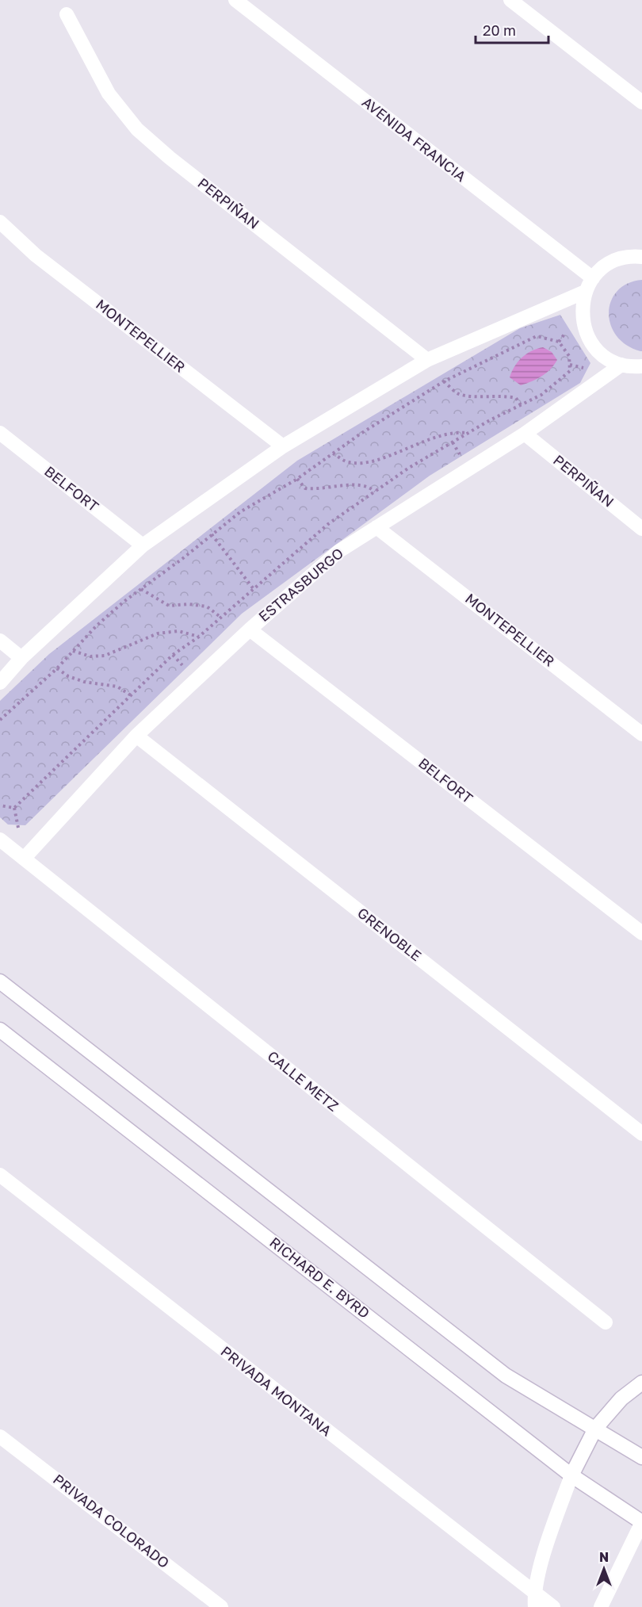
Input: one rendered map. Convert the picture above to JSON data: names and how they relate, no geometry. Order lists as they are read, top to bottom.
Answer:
{
  "streets": {
    "street": [
      "AVENIDA FRANCIA",
      "PERPIÑAN",
      "MONTEPELLIER",
      "BELFORT",
      "ESTRASBURGO",
      "GRENOBLE",
      "CALLE METZ",
      "RICHARD E. BYRD",
      "PRIVADA MONTANA",
      "PRIVADA COLORADO"
    ]
  },
  "crossings": [
    ["PERPIÑAN", "ESTRASBURGO"],
    ["MONTEPELLIER", "ESTRASBURGO"],
    ["BELFORT", "ESTRASBURGO"],
    ["ESTRASBURGO", "GRENOBLE"],
    ["ESTRASBURGO", "CALLE METZ"]
  ],
  "scale_bar": "20 m",
  "north": "top"
}
